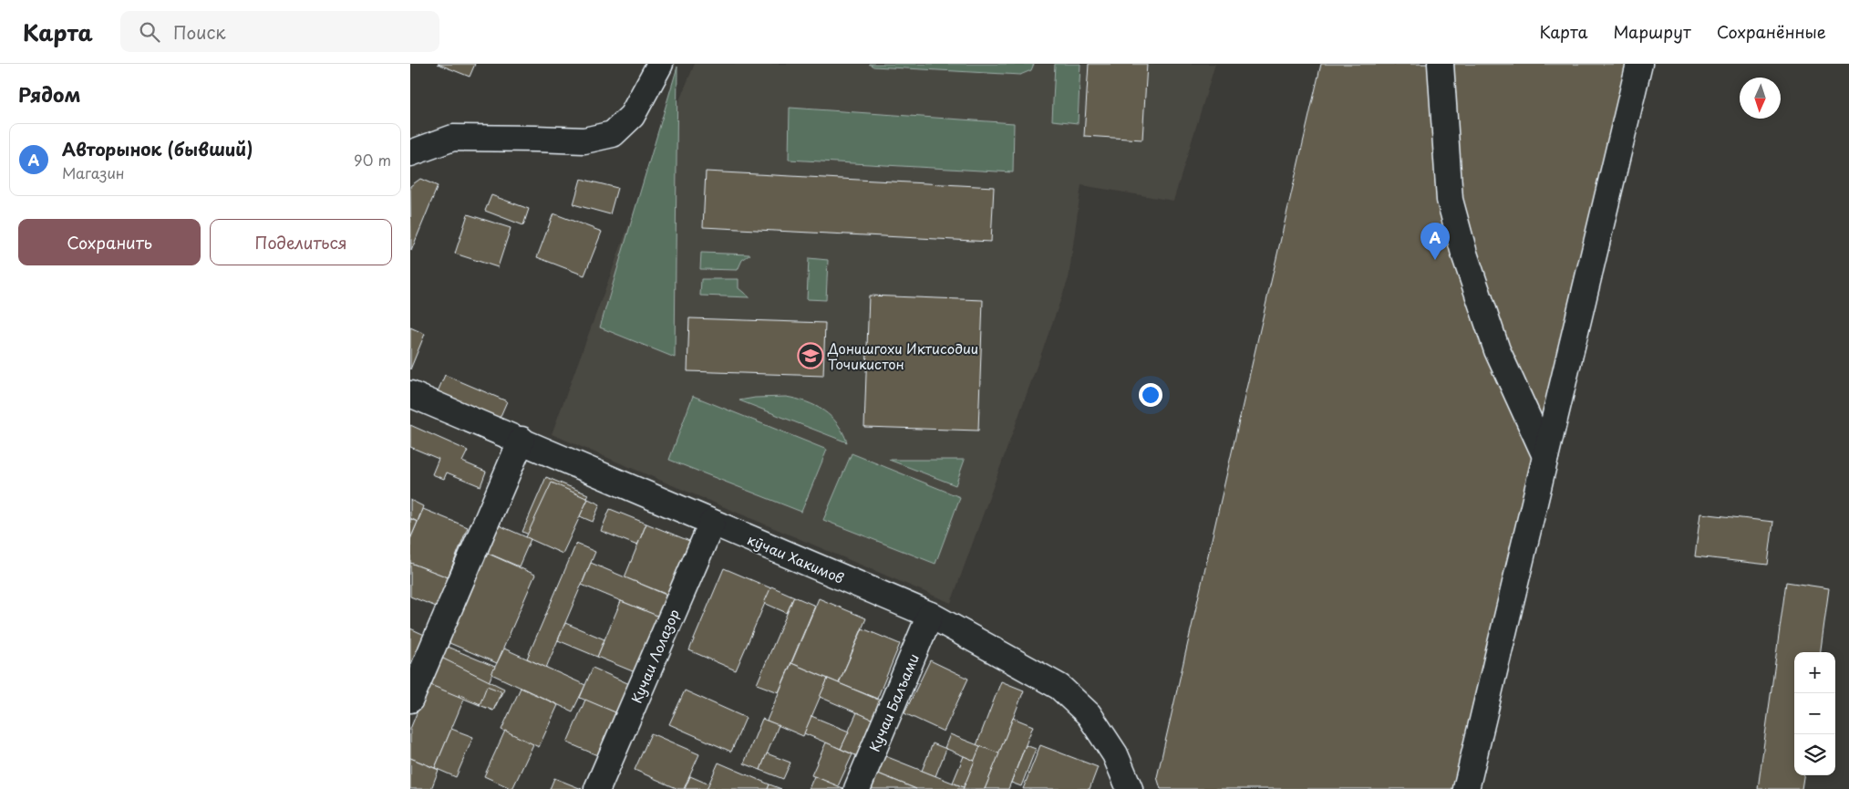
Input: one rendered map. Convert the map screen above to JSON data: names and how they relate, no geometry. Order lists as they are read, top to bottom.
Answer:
{
  "streets": {
    "street": ["кӯчаи Хакимов", "Кучаи Лолазор", "Кучаи Балъами"]
  },
  "crossings": [
    ["кӯчаи Хакимов", "Кучаи Лолазор"],
    ["кӯчаи Хакимов", "Кучаи Балъами"]
  ],
  "places": {
    "school or university": ["Донишгохи Иктисодии Точикистон"]
  },
  "north": "bottom",
  "page": {
    "header": "Карта",
    "search": "Поиск",
    "nav": ["Карта", "Маршрут", "Сохранённые"],
    "heading": "Рядом",
    "list": [
      {
        "mark": "A",
        "name": "Авторынок (бывший)",
        "note": "Магазин",
        "value": "90 m"
      }
    ],
    "buttons": ["Сохранить", "Поделиться"],
    "pins": "A",
    "map_buttons": ["+", "−"]
  }
}
